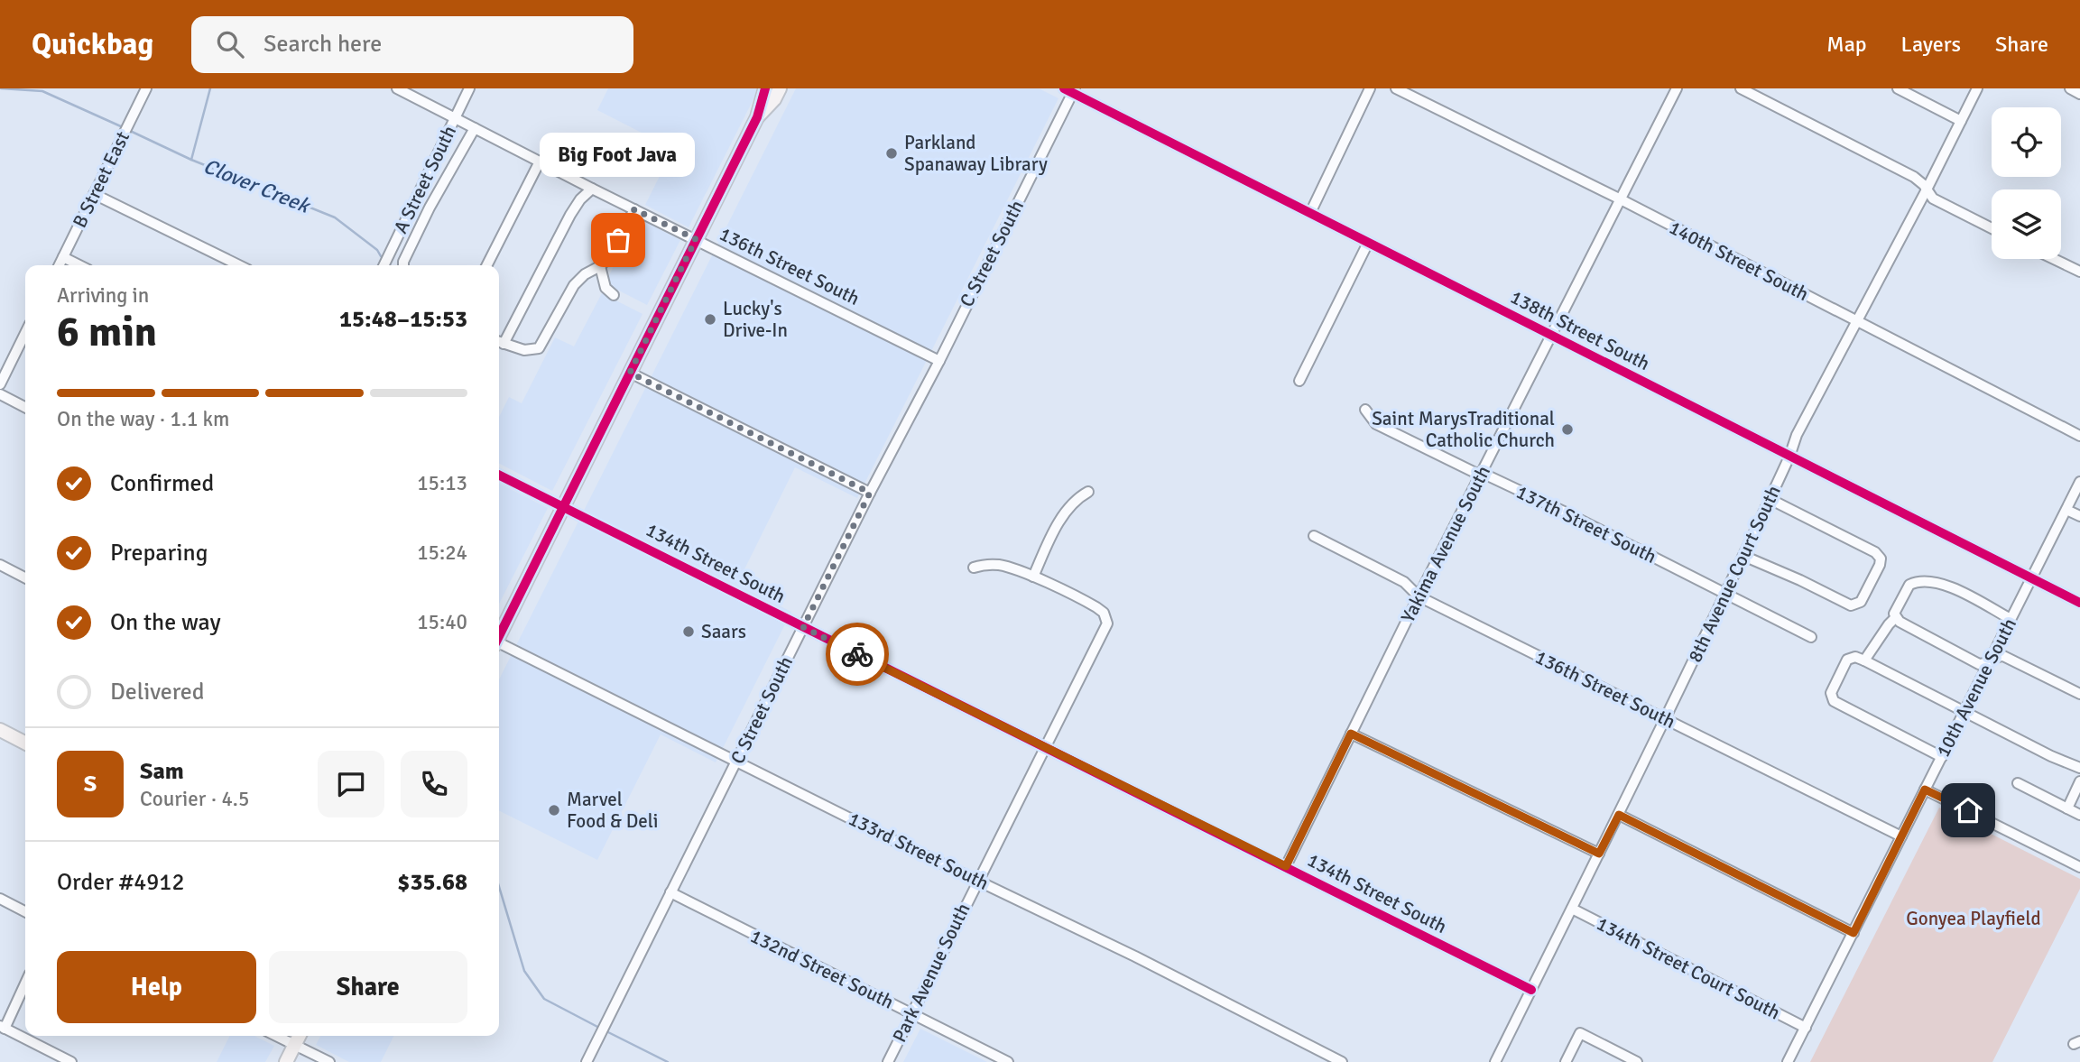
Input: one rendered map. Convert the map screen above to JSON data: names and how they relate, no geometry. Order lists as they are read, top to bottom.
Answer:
{
  "streets": {
    "street": [
      "B Street East",
      "A Street South",
      "C Street South",
      "140th Street South",
      "136th Street South",
      "138th Street South",
      "137th Street South",
      "Yakima Avenue South",
      "134th Street South",
      "8th Avenue Court South",
      "10th Avenue South",
      "133rd Street South",
      "134th Street Court South",
      "132nd Street South",
      "Park Avenue South"
    ]
  },
  "crossings": [
    ["A Street South", "136th Street South"],
    ["C Street South", "136th Street South"],
    ["C Street South", "138th Street South"],
    ["C Street South", "134th Street South"],
    ["C Street South", "133rd Street South"],
    ["C Street South", "132nd Street South"],
    ["140th Street South", "Yakima Avenue South"],
    ["140th Street South", "8th Avenue Court South"],
    ["136th Street South", "Yakima Avenue South"],
    ["136th Street South", "8th Avenue Court South"],
    ["136th Street South", "10th Avenue South"],
    ["138th Street South", "Yakima Avenue South"],
    ["138th Street South", "8th Avenue Court South"],
    ["138th Street South", "10th Avenue South"],
    ["137th Street South", "Yakima Avenue South"],
    ["137th Street South", "8th Avenue Court South"],
    ["Yakima Avenue South", "134th Street South"],
    ["134th Street South", "8th Avenue Court South"],
    ["134th Street South", "Park Avenue South"],
    ["8th Avenue Court South", "134th Street Court South"],
    ["10th Avenue South", "134th Street Court South"],
    ["133rd Street South", "Park Avenue South"],
    ["132nd Street South", "Park Avenue South"]
  ],
  "water": ["Clover Creek"],
  "parks": ["Gonyea Playfield"],
  "places": [
    "Parkland Spanaway Library",
    "Big Foot Java",
    "Lucky's Drive-In",
    "Saint MarysTraditional Catholic Church",
    "Saars",
    "Marvel Food & Deli"
  ],
  "page": {
    "header": "Quickbag",
    "search": "Search here",
    "nav": ["Map", "Layers", "Share"],
    "bubble": "Big Foot Java",
    "heading": ["6 min", "Arriving in", "15:48–15:53"],
    "panel": [
      "Sam",
      "Courier · 4.5",
      "Order #4912",
      "$35.68"
    ],
    "bar": "On the way · 1.1 km",
    "list": [
      ["Confirmed", "15:13"],
      ["Preparing", "15:24"],
      ["On the way", "15:40"],
      "Delivered"
    ],
    "round": "S",
    "buttons": ["Help", "Share"]
  }
}
